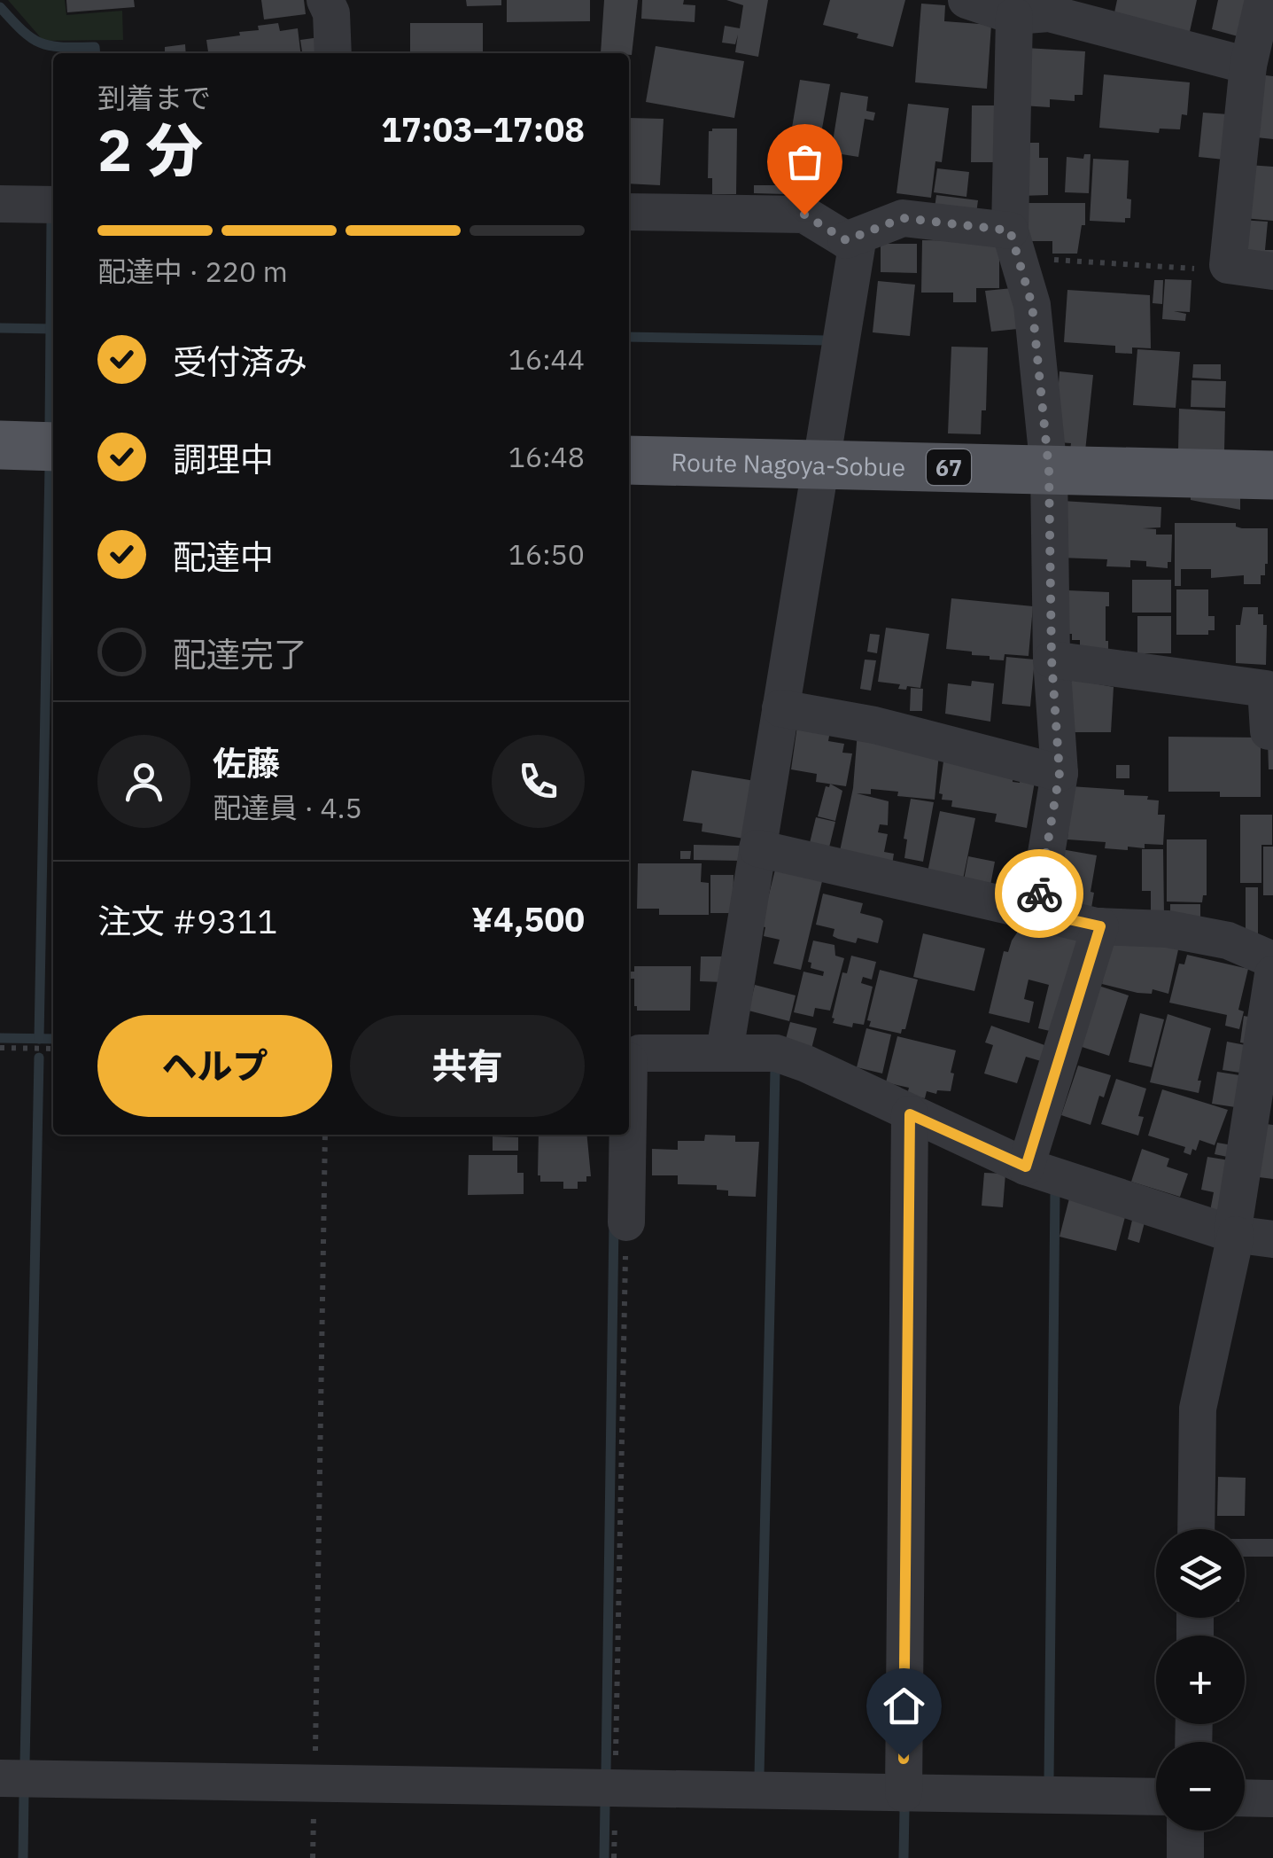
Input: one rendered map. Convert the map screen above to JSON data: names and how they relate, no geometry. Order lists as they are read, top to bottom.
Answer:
{
  "streets": {
    "main road": ["Route Nagoya-Sobue", "67"]
  },
  "page": {
    "heading": ["2 分", "到着まで", "17:03–17:08"],
    "panel": [
      "佐藤",
      "配達員 · 4.5",
      "注文 #9311",
      "¥4,500"
    ],
    "bar": "配達中 · 220 m",
    "list": [
      ["受付済み", "16:44"],
      ["調理中", "16:48"],
      ["配達中", "16:50"],
      "配達完了"
    ],
    "buttons": ["ヘルプ", "共有"],
    "map_buttons": ["+", "−"]
  }
}
